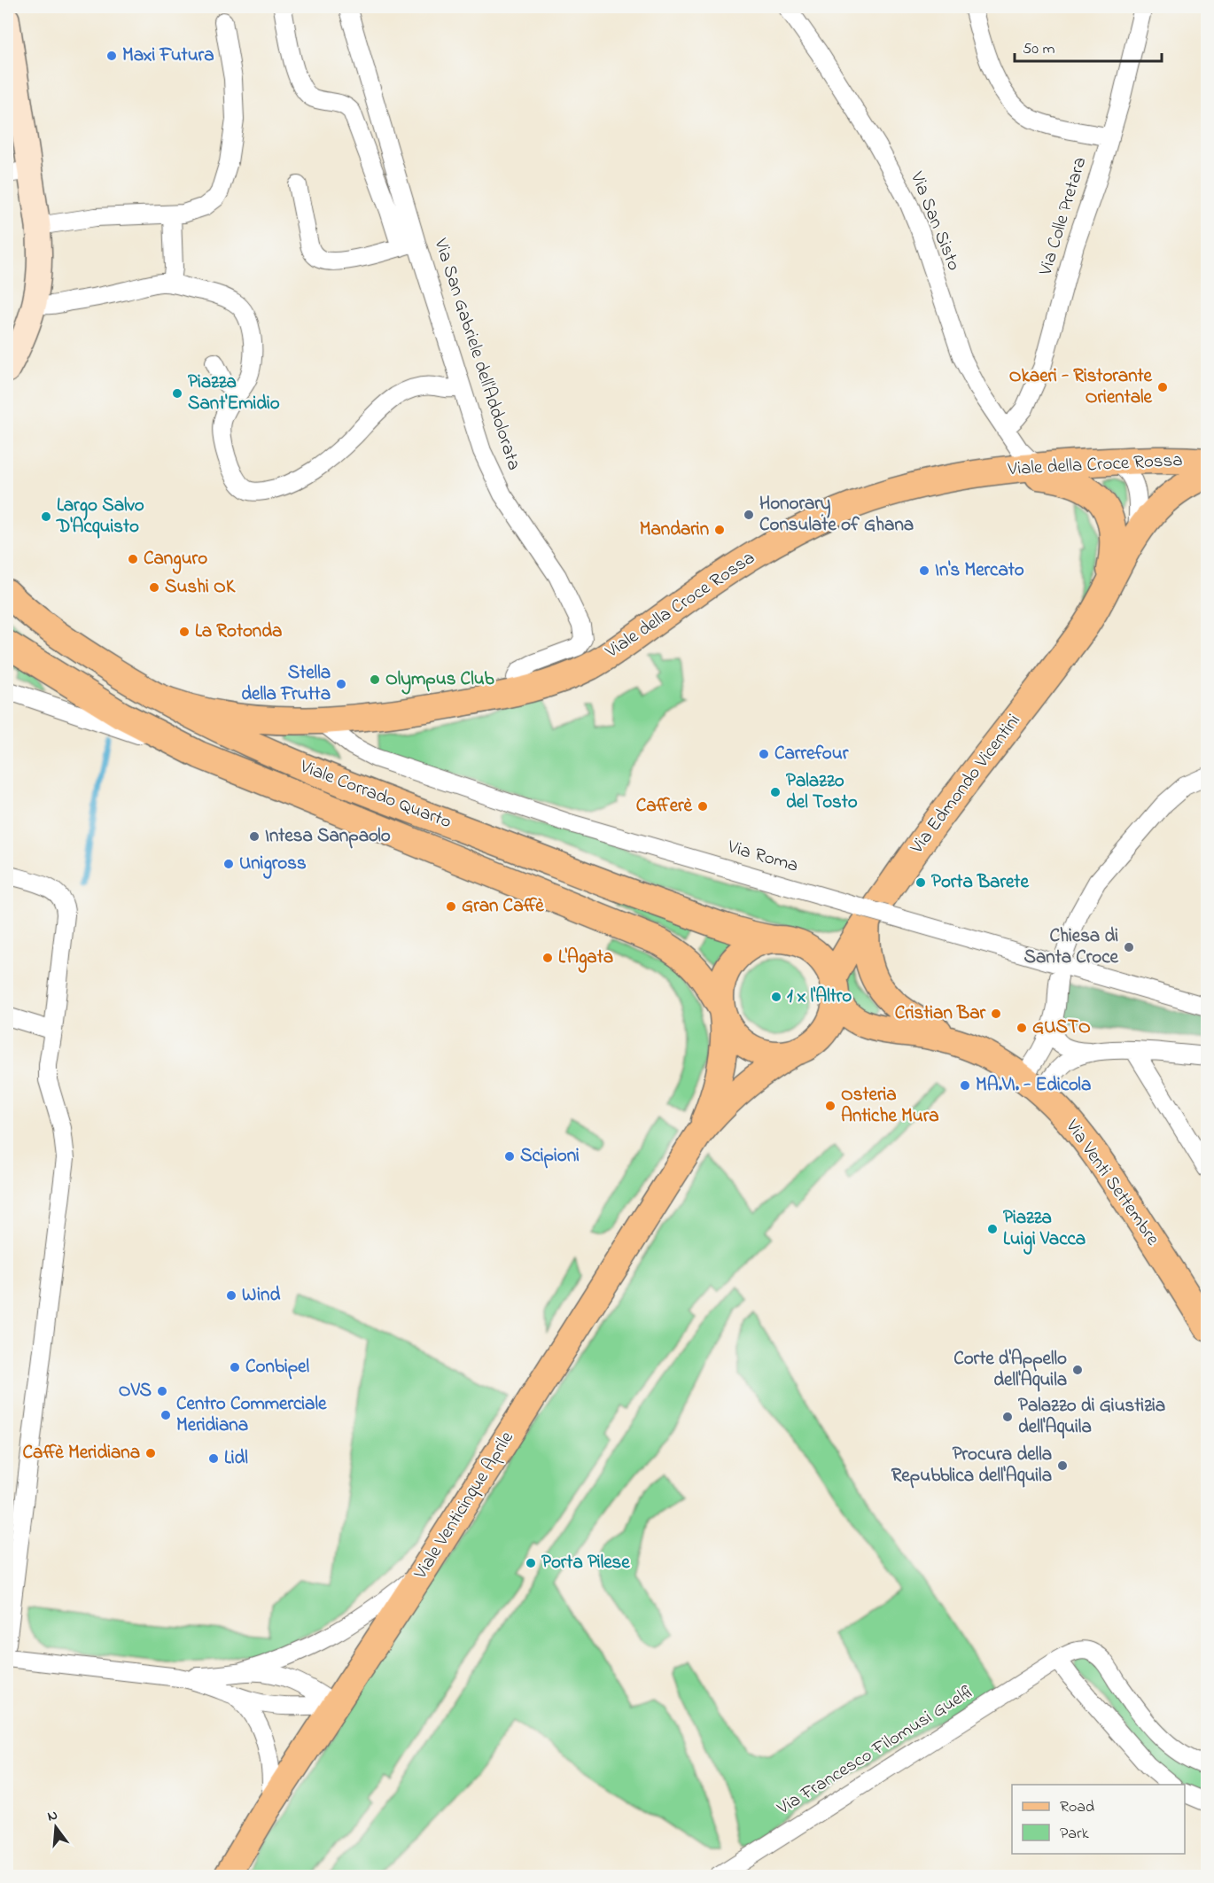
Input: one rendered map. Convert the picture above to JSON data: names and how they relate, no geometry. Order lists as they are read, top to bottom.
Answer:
{
  "streets": {
    "main road": [
      "Viale della Croce Rossa",
      "Via Edmondo Vicentini",
      "Viale Corrado Quarto",
      "Via Venti Settembre",
      "Viale Venticinque Aprile"
    ],
    "street": [
      "Via Colle Pretara",
      "Via San Sisto",
      "Via San Gabriele dell'Addolorata",
      "Via Roma",
      "Via Francesco Filomusi Guelfi"
    ]
  },
  "crossings": [
    ["Via Colle Pretara", "Via San Sisto"],
    ["Via San Sisto", "Viale della Croce Rossa"],
    ["Via San Sisto", "Via Edmondo Vicentini"],
    ["Via San Gabriele dell'Addolorata", "Viale della Croce Rossa"],
    ["Viale della Croce Rossa", "Via Edmondo Vicentini"],
    ["Viale della Croce Rossa", "Viale Corrado Quarto"],
    ["Viale della Croce Rossa", "Via Roma"],
    ["Via Edmondo Vicentini", "Viale Corrado Quarto"],
    ["Via Edmondo Vicentini", "Via Roma"],
    ["Via Edmondo Vicentini", "Via Venti Settembre"],
    ["Via Edmondo Vicentini", "Viale Venticinque Aprile"],
    ["Viale Corrado Quarto", "Via Venti Settembre"],
    ["Viale Corrado Quarto", "Viale Venticinque Aprile"],
    ["Via Venti Settembre", "Viale Venticinque Aprile"]
  ],
  "places": [
    "Maxi Futura",
    "Okaeri - Ristorante Orientale",
    "Piazza Sant'Emidio",
    "Honorary Consulate of Ghana",
    "Largo Salvo D'Acquisto",
    "Mandarin",
    "Canguro",
    "In's Mercato",
    "Sushi OK",
    "La Rotonda",
    "Olympus Club",
    "Stella della Frutta",
    "Carrefour",
    "Palazzo del Tosto",
    "Cafferè",
    "Intesa Sanpaolo",
    "Unigross",
    "Porta Barete",
    "Gran Caffè",
    "Chiesa di Santa Croce",
    "L'Agata",
    "1 x l'Altro",
    "Cristian Bar",
    "GUSTO",
    "MA.VI. - Edicola",
    "Osteria Antiche Mura",
    "Scipioni",
    "Piazza Luigi Vacca",
    "Wind",
    "Conbipel",
    "Corte d'Appello dell'Aquila",
    "OVS",
    "Centro Commerciale Meridiana",
    "Palazzo di Giustizia dell'Aquila",
    "Caffè Meridiana",
    "Lidl",
    "Procura della Repubblica dell'Aquila",
    "Porta Pilese"
  ],
  "legend": ["Road", "Park"],
  "scale_bar": "50 m",
  "north": "top"
}
